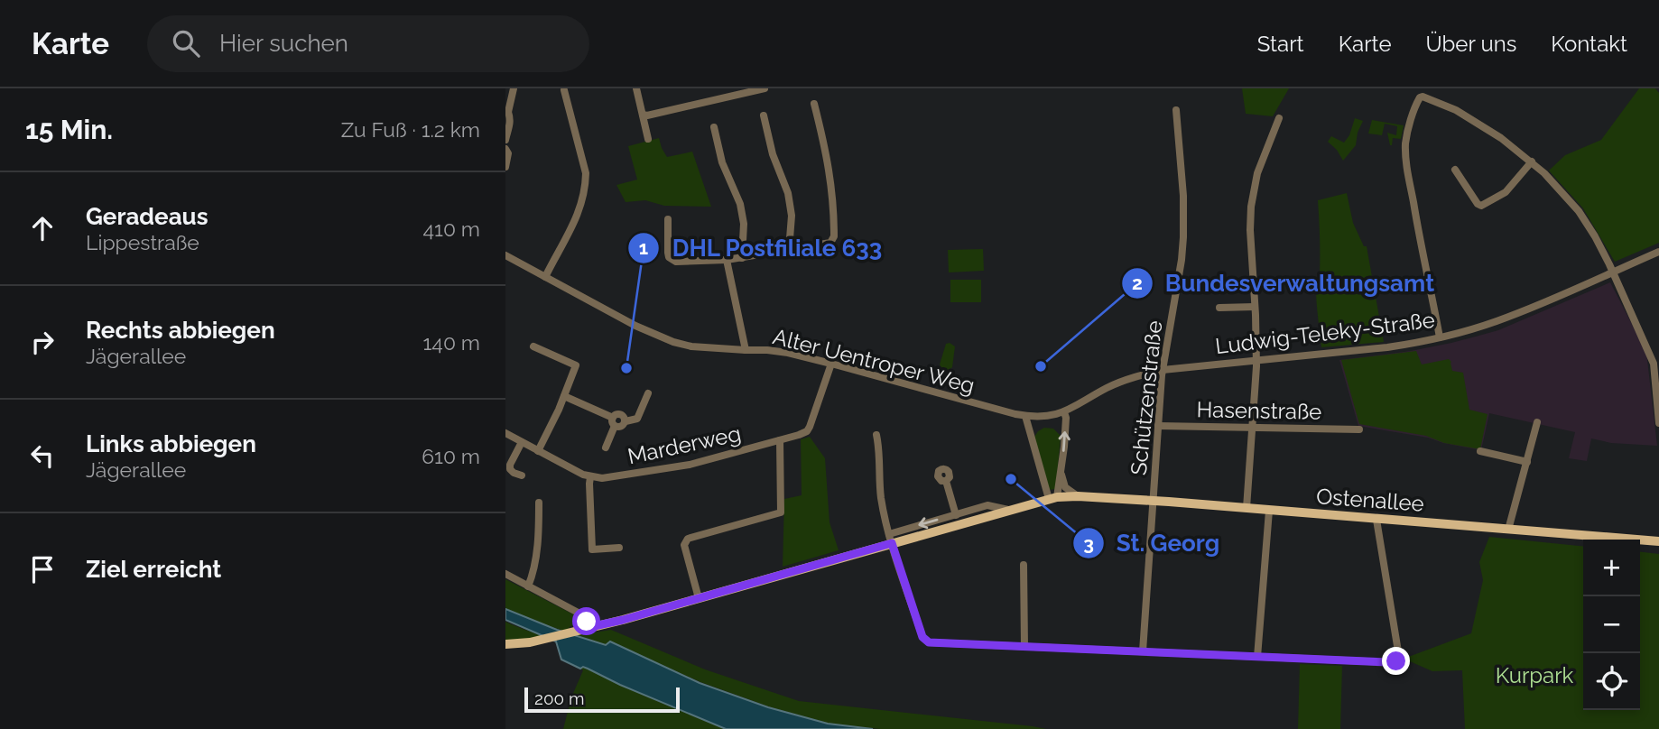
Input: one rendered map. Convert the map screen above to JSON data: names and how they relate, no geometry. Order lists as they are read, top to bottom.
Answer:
{
  "streets": {
    "main road": ["Ostenallee"],
    "street": [
      "Ludwig-Teleky-Straße",
      "Alter Uentroper Weg",
      "Schützenstraße",
      "Hasenstraße",
      "Marderweg"
    ]
  },
  "crossings": [
    ["Ludwig-Teleky-Straße", "Alter Uentroper Weg"],
    ["Ludwig-Teleky-Straße", "Schützenstraße"],
    ["Alter Uentroper Weg", "Marderweg"],
    ["Schützenstraße", "Hasenstraße"],
    ["Schützenstraße", "Ostenallee"]
  ],
  "parks": ["Kurpark"],
  "places": ["Bundesverwaltungsamt", "DHL Postfiliale 633", "St. Georg"],
  "scale_bar": "200 m",
  "page": {
    "header": "Karte",
    "search": "Hier suchen",
    "nav": [
      "Start",
      "Karte",
      "Über uns",
      "Kontakt"
    ],
    "heading": ["15 Min.", "Zu Fuß · 1.2 km"],
    "list": [
      ["Geradeaus", "Lippestraße", "410 m"],
      ["Rechts abbiegen", "Jägerallee", "140 m"],
      ["Links abbiegen", "Jägerallee", "610 m"],
      "Ziel erreicht"
    ],
    "map_buttons": ["+", "−"],
    "scale": "200 m"
  }
}
